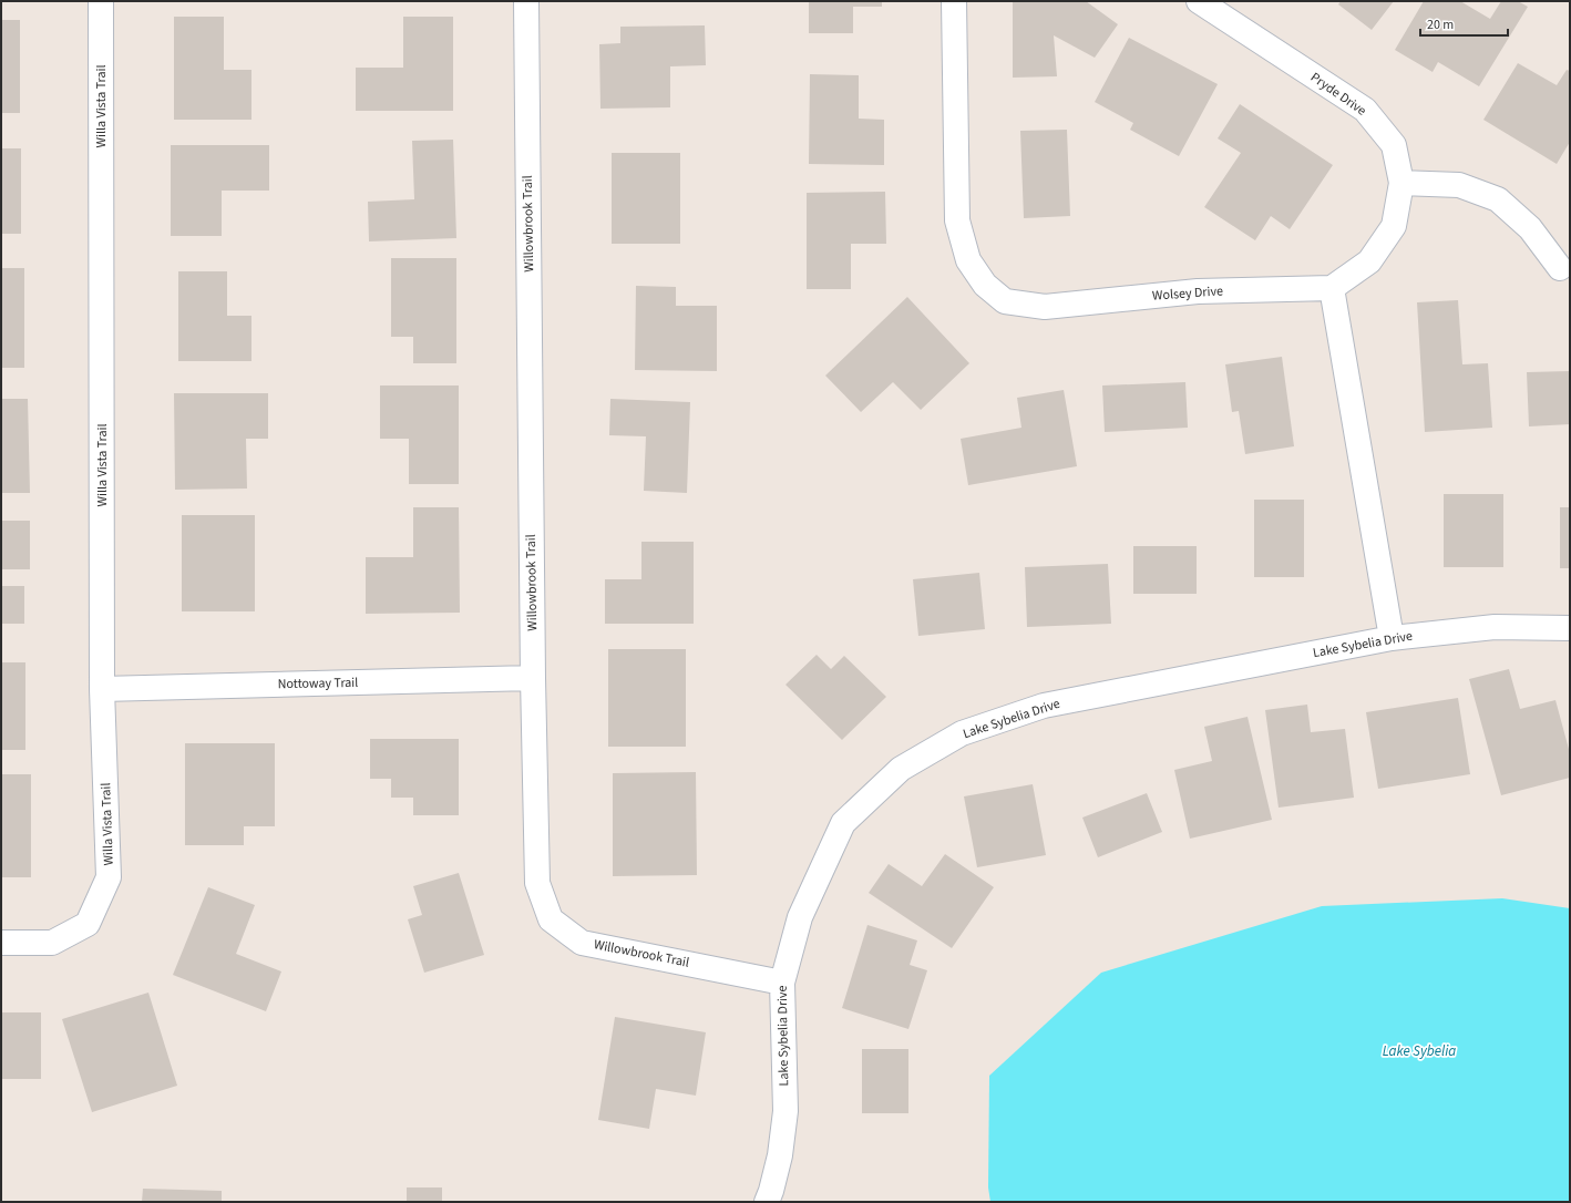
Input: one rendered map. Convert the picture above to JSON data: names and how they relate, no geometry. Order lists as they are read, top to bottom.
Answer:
{
  "streets": {
    "street": [
      "Pryde Drive",
      "Willa Vista Trail",
      "Willowbrook Trail",
      "Wolsey Drive",
      "Lake Sybelia Drive",
      "Nottoway Trail"
    ]
  },
  "crossings": [
    ["Pryde Drive", "Wolsey Drive"],
    ["Willa Vista Trail", "Nottoway Trail"],
    ["Willowbrook Trail", "Lake Sybelia Drive"],
    ["Willowbrook Trail", "Nottoway Trail"]
  ],
  "water": ["Lake Sybelia"],
  "scale_bar": "20 m"
}
